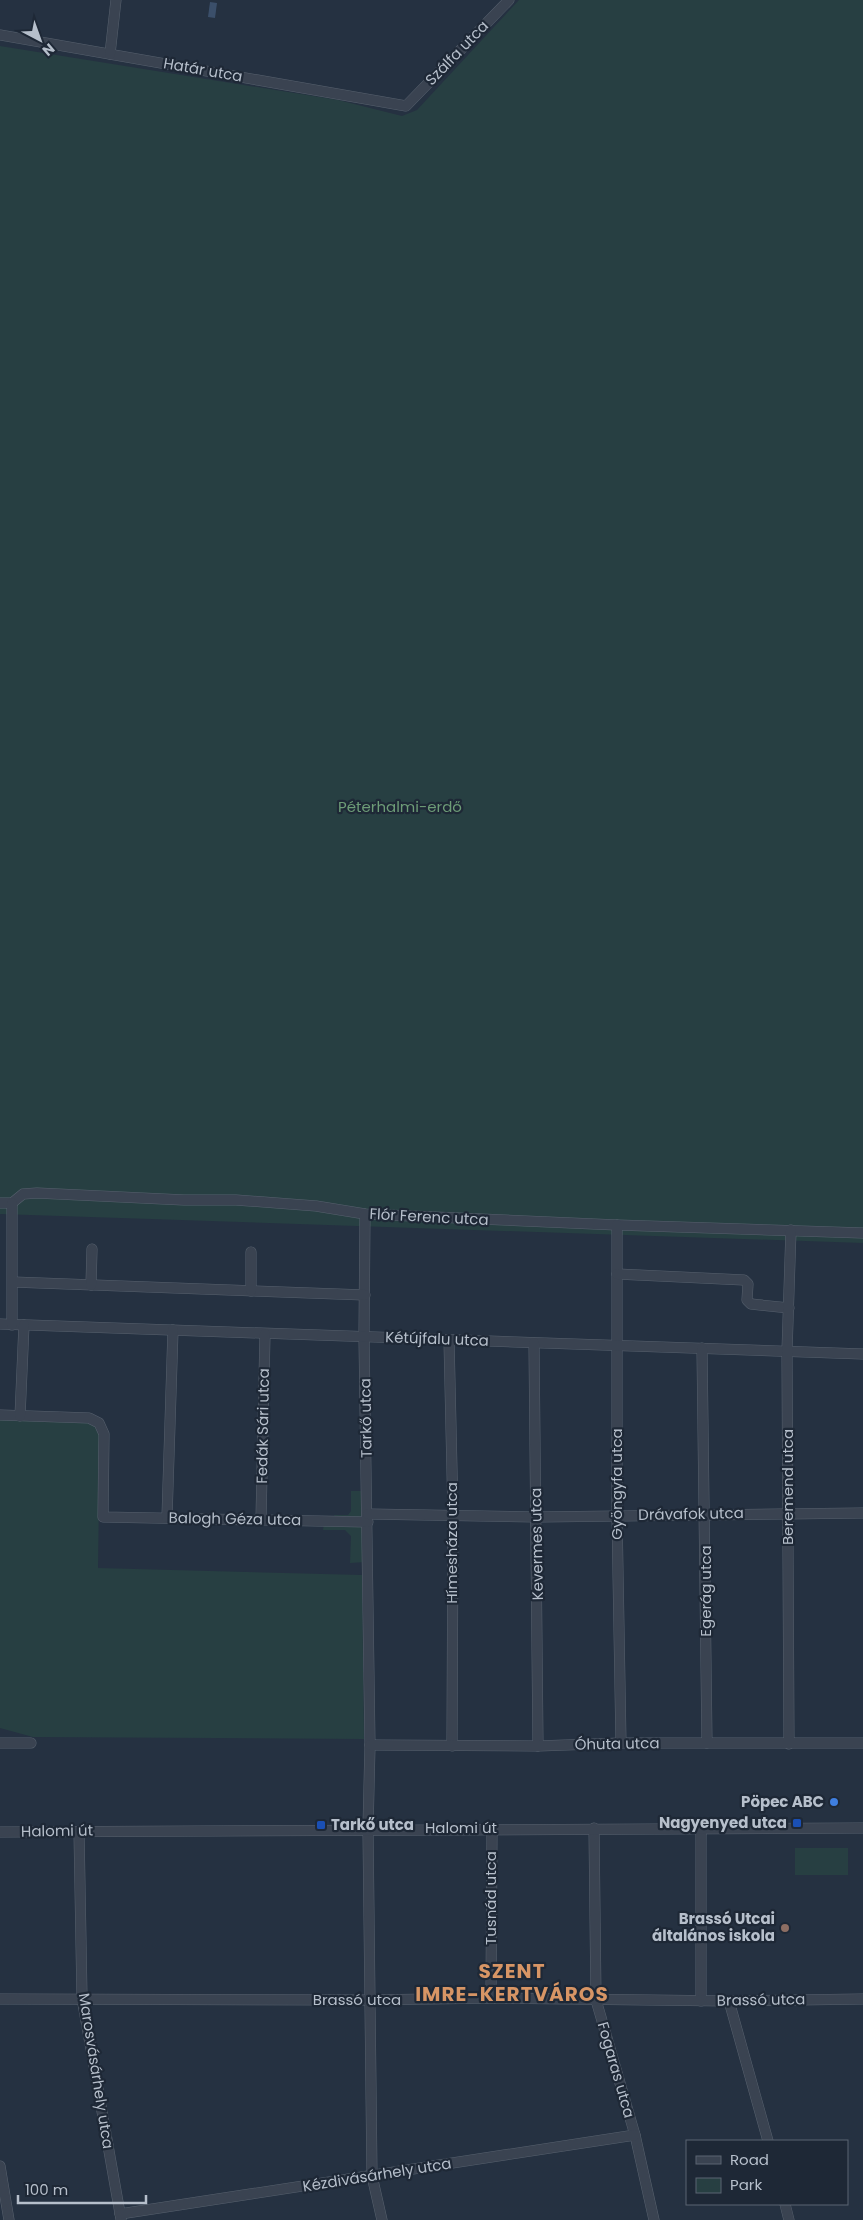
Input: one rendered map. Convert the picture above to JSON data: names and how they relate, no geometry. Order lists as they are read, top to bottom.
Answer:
{
  "streets": {
    "street": [
      "Szálfa utca",
      "Határ utca",
      "Flór Ferenc utca",
      "Kétújfalu utca",
      "Tarkő utca",
      "Fedák Sári utca",
      "Gyöngyfa utca",
      "Beremend utca",
      "Drávafok utca",
      "Balogh Géza utca",
      "Hímesháza utca",
      "Kevermes utca",
      "Egerág utca",
      "Óhuta utca",
      "Halomi út",
      "Tusnád utca",
      "Brassó utca",
      "Fogaras utca",
      "Marosvásárhely utca",
      "Kézdivásárhely utca"
    ]
  },
  "crossings": [
    ["Szálfa utca", "Határ utca"],
    ["Flór Ferenc utca", "Tarkő utca"],
    ["Flór Ferenc utca", "Gyöngyfa utca"],
    ["Flór Ferenc utca", "Beremend utca"],
    ["Kétújfalu utca", "Tarkő utca"],
    ["Kétújfalu utca", "Fedák Sári utca"],
    ["Kétújfalu utca", "Gyöngyfa utca"],
    ["Kétújfalu utca", "Beremend utca"],
    ["Kétújfalu utca", "Hímesháza utca"],
    ["Kétújfalu utca", "Kevermes utca"],
    ["Kétújfalu utca", "Egerág utca"],
    ["Tarkő utca", "Drávafok utca"],
    ["Tarkő utca", "Balogh Géza utca"],
    ["Tarkő utca", "Óhuta utca"],
    ["Tarkő utca", "Halomi út"],
    ["Tarkő utca", "Brassó utca"],
    ["Tarkő utca", "Kézdivásárhely utca"],
    ["Fedák Sári utca", "Balogh Géza utca"],
    ["Gyöngyfa utca", "Drávafok utca"],
    ["Gyöngyfa utca", "Óhuta utca"],
    ["Beremend utca", "Drávafok utca"],
    ["Beremend utca", "Óhuta utca"],
    ["Drávafok utca", "Balogh Géza utca"],
    ["Drávafok utca", "Hímesháza utca"],
    ["Drávafok utca", "Kevermes utca"],
    ["Drávafok utca", "Egerág utca"],
    ["Hímesháza utca", "Óhuta utca"],
    ["Kevermes utca", "Óhuta utca"],
    ["Egerág utca", "Óhuta utca"],
    ["Halomi út", "Tusnád utca"],
    ["Halomi út", "Fogaras utca"],
    ["Halomi út", "Marosvásárhely utca"],
    ["Tusnád utca", "Brassó utca"],
    ["Brassó utca", "Fogaras utca"],
    ["Brassó utca", "Marosvásárhely utca"],
    ["Fogaras utca", "Kézdivásárhely utca"],
    ["Marosvásárhely utca", "Kézdivásárhely utca"]
  ],
  "districts": ["SZENT IMRE-KERTVÁROS"],
  "parks": ["Péterhalmi-erdő"],
  "places": {
    "other": ["Pöpec ABC", "Brassó Utcai általános iskola"],
    "transit": ["Nagyenyed utca", "Tarkő utca"]
  },
  "legend": ["Road", "Park"],
  "scale_bar": "100 m",
  "north": "bottom right"
}
